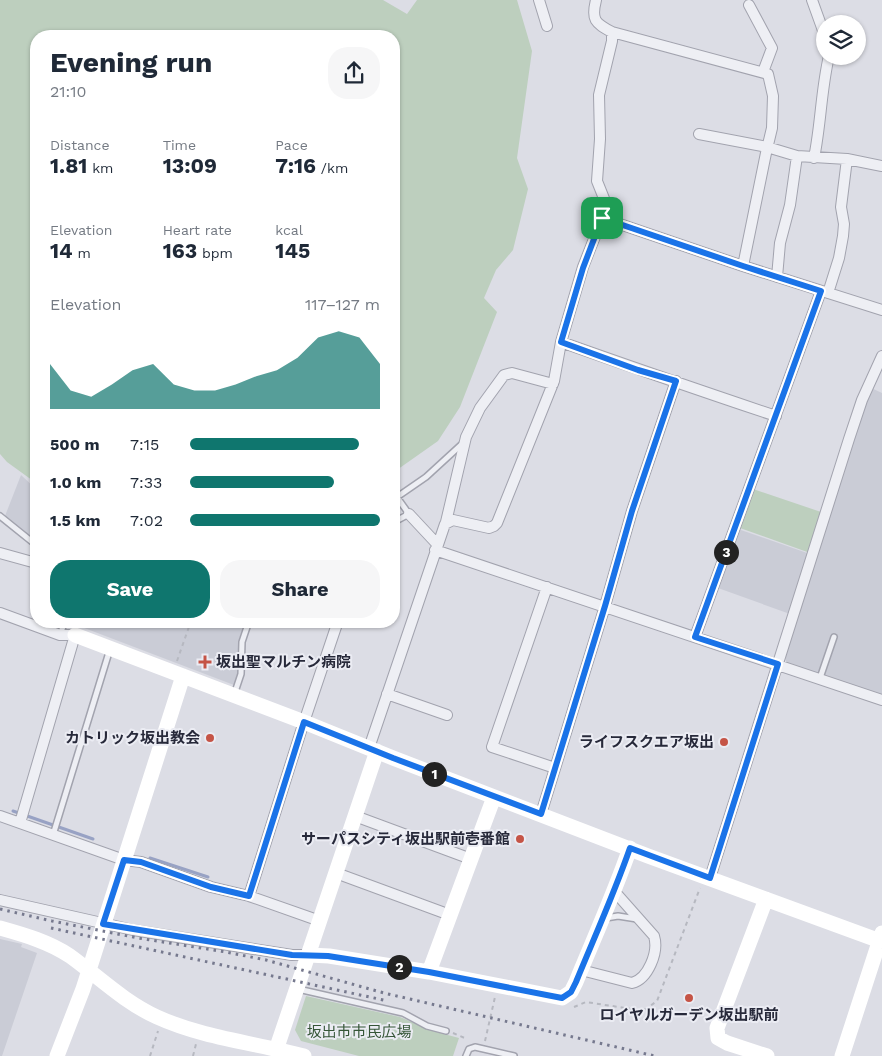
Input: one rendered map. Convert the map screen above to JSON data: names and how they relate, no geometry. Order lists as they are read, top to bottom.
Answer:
{
  "parks": ["坂出市市民広場"],
  "places": {
    "health": ["坂出聖マルチン病院"],
    "other": [
      "カトリック坂出教会",
      "ライフスクエア坂出",
      "サーパスシティ坂出駅前壱番館",
      "ロイヤルガーデン坂出駅前"
    ]
  },
  "page": {
    "heading": ["Evening run", "21:10"],
    "stats": [
      ["Distance", "1.81 km"],
      ["Time", "13:09"],
      ["Pace", "7:16 /km"],
      ["Elevation", "14 m"],
      ["Heart rate", "163 bpm"],
      ["kcal", "145"]
    ],
    "chart": ["Elevation", "117–127 m"],
    "list": [
      {
        "name": "500 m",
        "note": "7:15"
      },
      {
        "name": "1.0 km",
        "note": "7:33"
      },
      {
        "name": "1.5 km",
        "note": "7:02"
      }
    ],
    "pins": ["3", "1", "2"],
    "buttons": ["Save", "Share"]
  }
}
